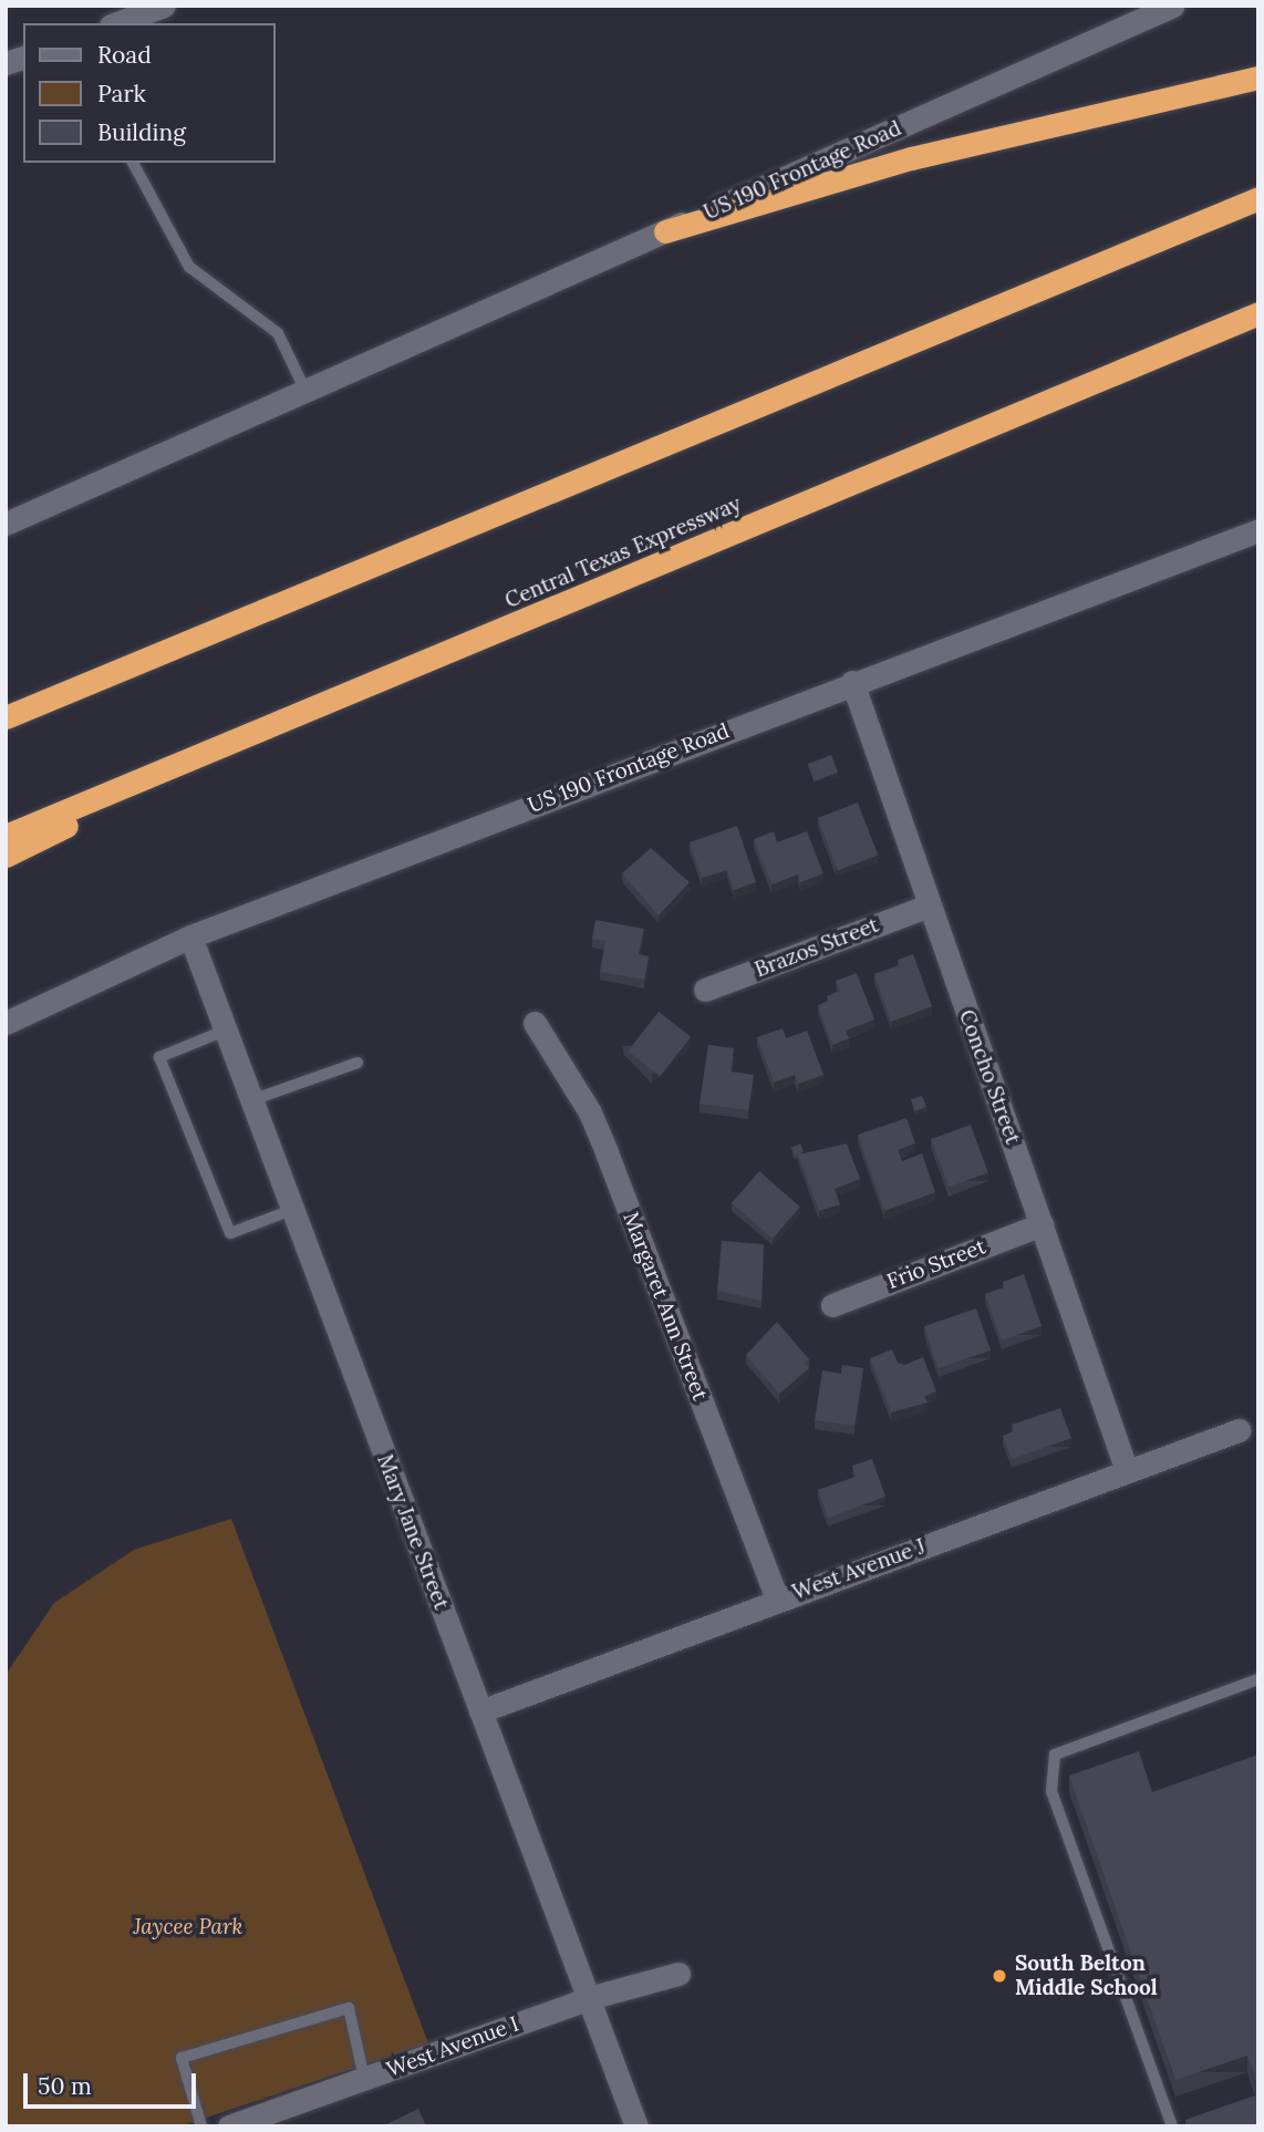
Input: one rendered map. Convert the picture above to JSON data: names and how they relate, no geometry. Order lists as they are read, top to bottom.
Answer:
{
  "streets": {
    "highway": ["Central Texas Expressway"],
    "street": [
      "US 190 Frontage Road",
      "Brazos Street",
      "Concho Street",
      "Frio Street",
      "Margaret Ann Street",
      "Mary Jane Street",
      "West Avenue J",
      "West Avenue I"
    ]
  },
  "crossings": [
    ["US 190 Frontage Road", "Concho Street"],
    ["US 190 Frontage Road", "Mary Jane Street"],
    ["Brazos Street", "Concho Street"],
    ["Concho Street", "Frio Street"],
    ["Concho Street", "West Avenue J"],
    ["Margaret Ann Street", "West Avenue J"],
    ["Mary Jane Street", "West Avenue J"],
    ["Mary Jane Street", "West Avenue I"]
  ],
  "parks": ["Jaycee Park"],
  "places": ["South Belton Middle School"],
  "legend": ["Road", "Park", "Building"],
  "scale_bar": "50 m"
}
